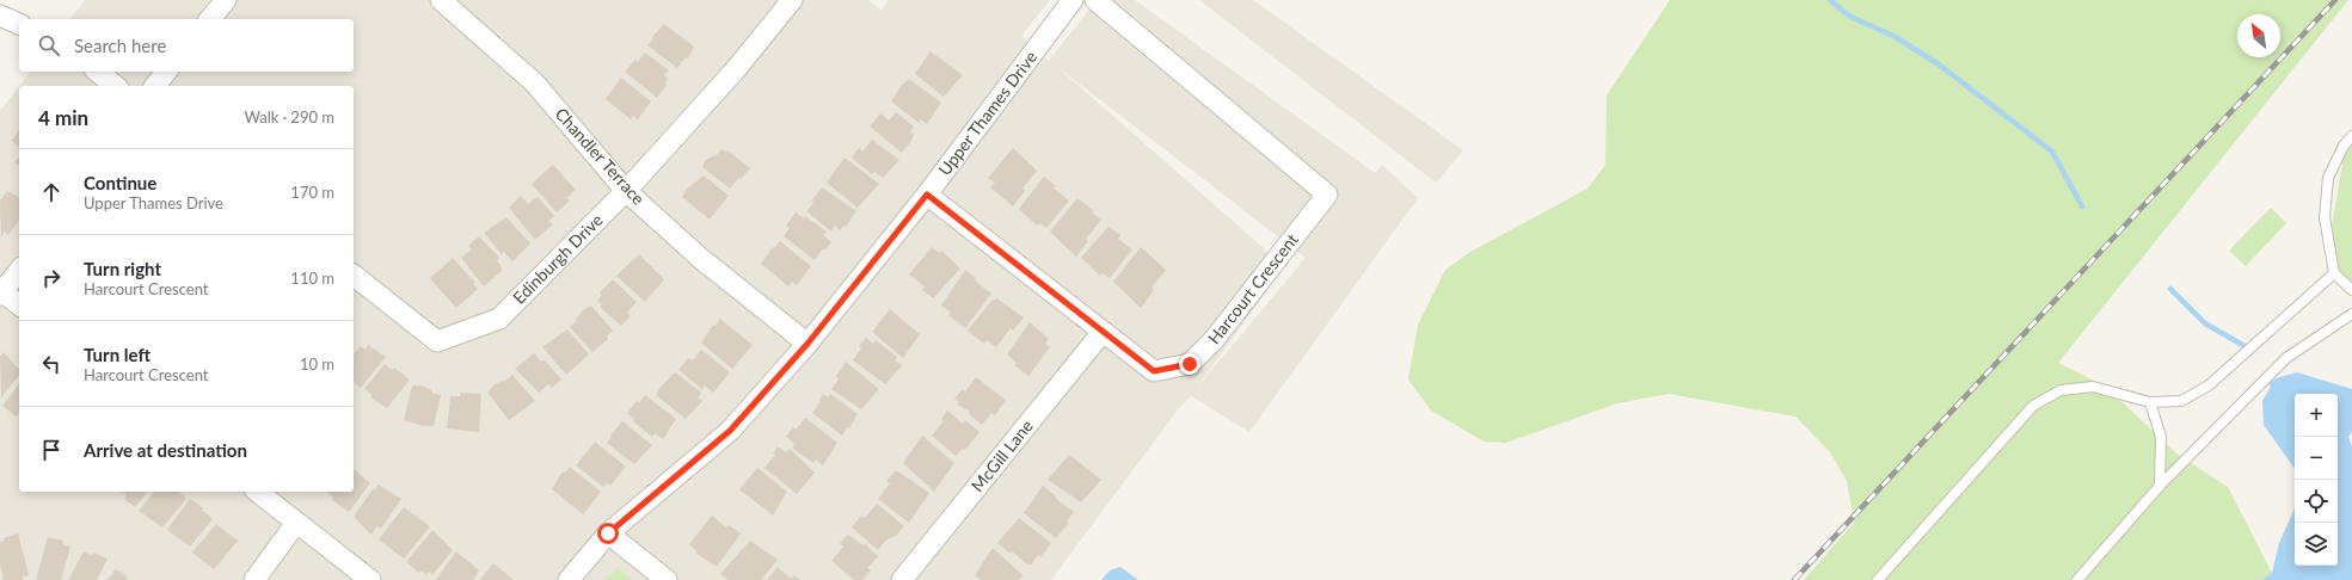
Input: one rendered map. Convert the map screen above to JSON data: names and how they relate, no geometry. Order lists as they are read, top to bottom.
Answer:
{
  "streets": {
    "street": [
      "Upper Thames Drive",
      "Chandler Terrace",
      "Edinburgh Drive",
      "Harcourt Crescent",
      "McGill Lane"
    ]
  },
  "crossings": [
    ["Upper Thames Drive", "Chandler Terrace"],
    ["Upper Thames Drive", "Harcourt Crescent"],
    ["Chandler Terrace", "Edinburgh Drive"],
    ["Harcourt Crescent", "McGill Lane"]
  ],
  "north": "top left",
  "page": {
    "search": "Search here",
    "heading": ["4 min", "Walk · 290 m"],
    "list": [
      ["Continue", "Upper Thames Drive", "170 m"],
      ["Turn right", "Harcourt Crescent", "110 m"],
      ["Turn left", "Harcourt Crescent", "10 m"],
      "Arrive at destination"
    ],
    "map_buttons": ["+", "−"]
  }
}
